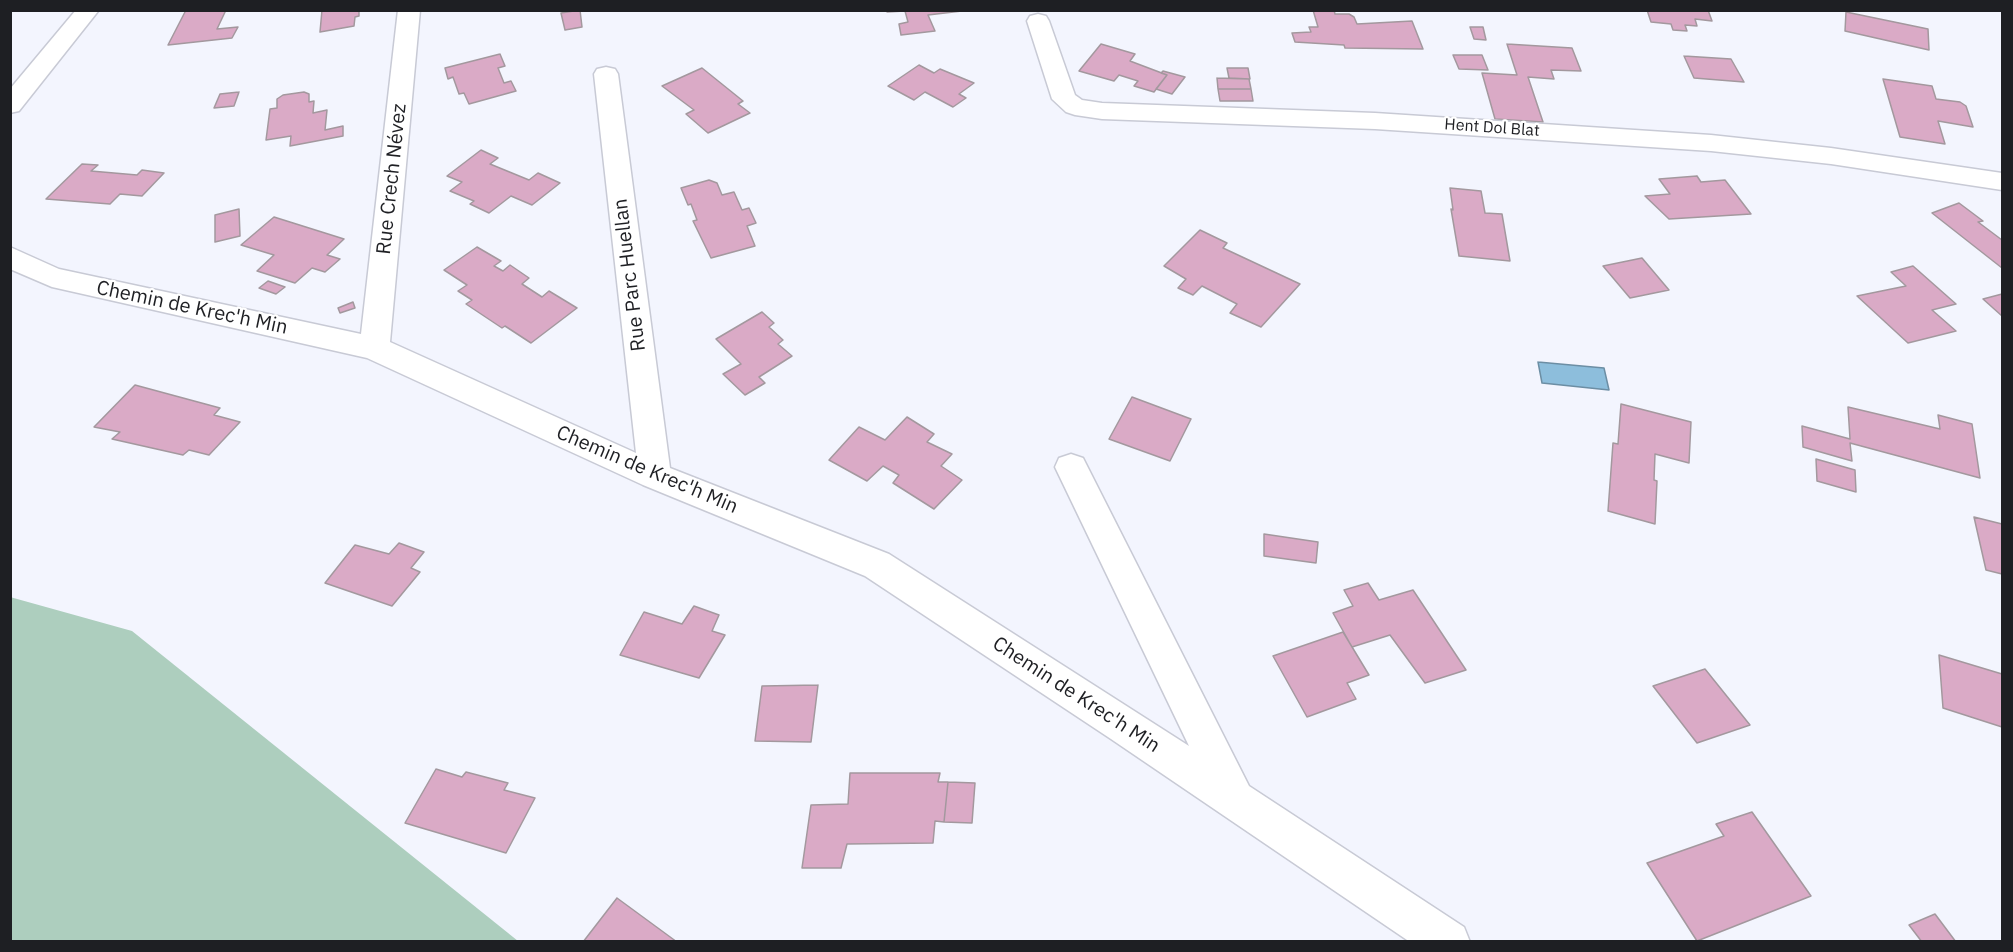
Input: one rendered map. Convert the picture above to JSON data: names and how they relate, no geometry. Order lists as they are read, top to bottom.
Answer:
{
  "streets": {
    "street": [
      "Hent Dol Blat",
      "Rue Crech Névez",
      "Rue Parc Huellan",
      "Chemin de Krec'h Min"
    ]
  },
  "crossings": [
    ["Rue Crech Névez", "Chemin de Krec'h Min"],
    ["Rue Parc Huellan", "Chemin de Krec'h Min"]
  ]
}
